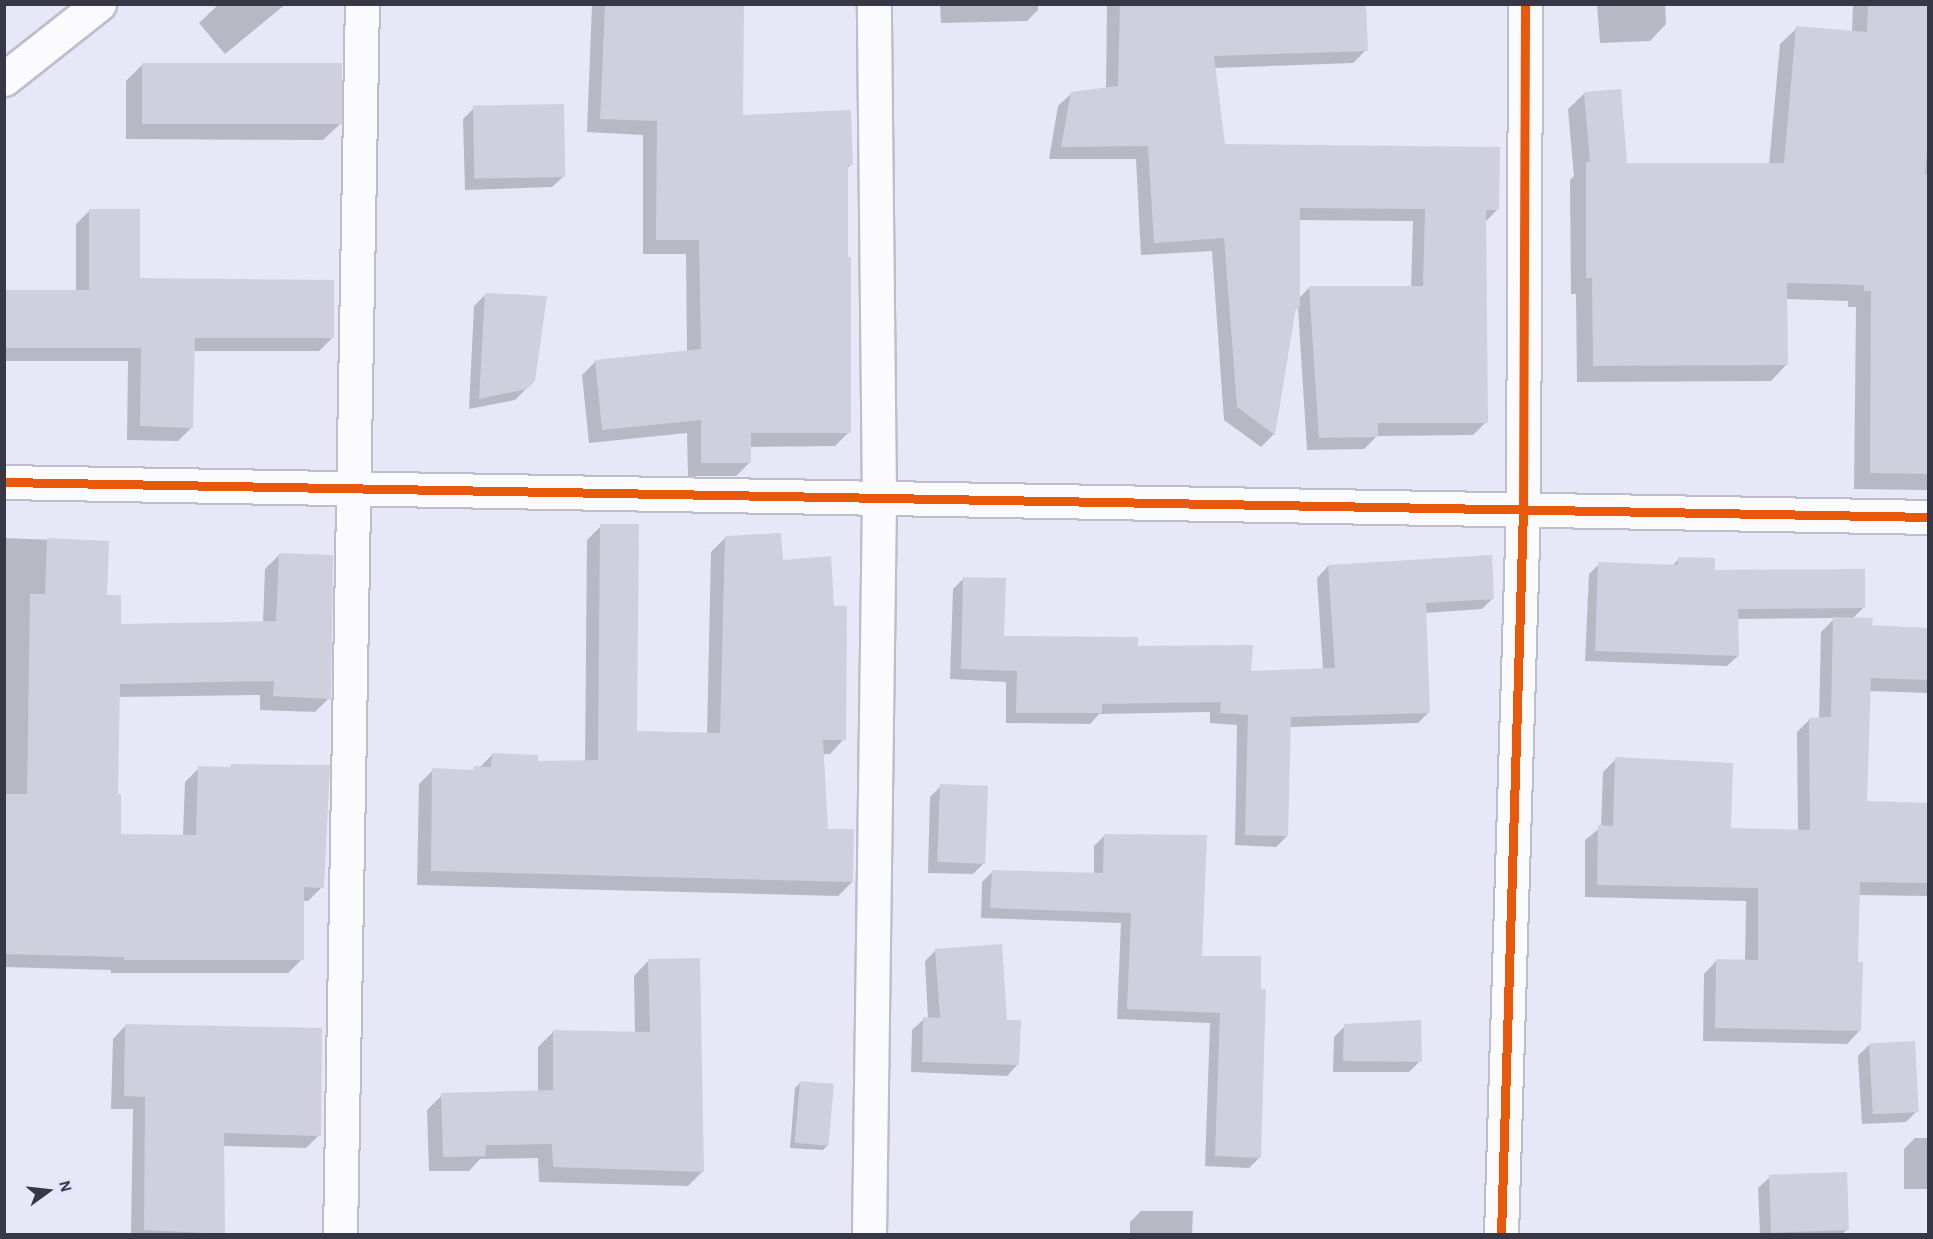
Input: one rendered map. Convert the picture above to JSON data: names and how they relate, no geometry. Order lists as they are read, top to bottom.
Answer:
{
  "north": "right"
}
